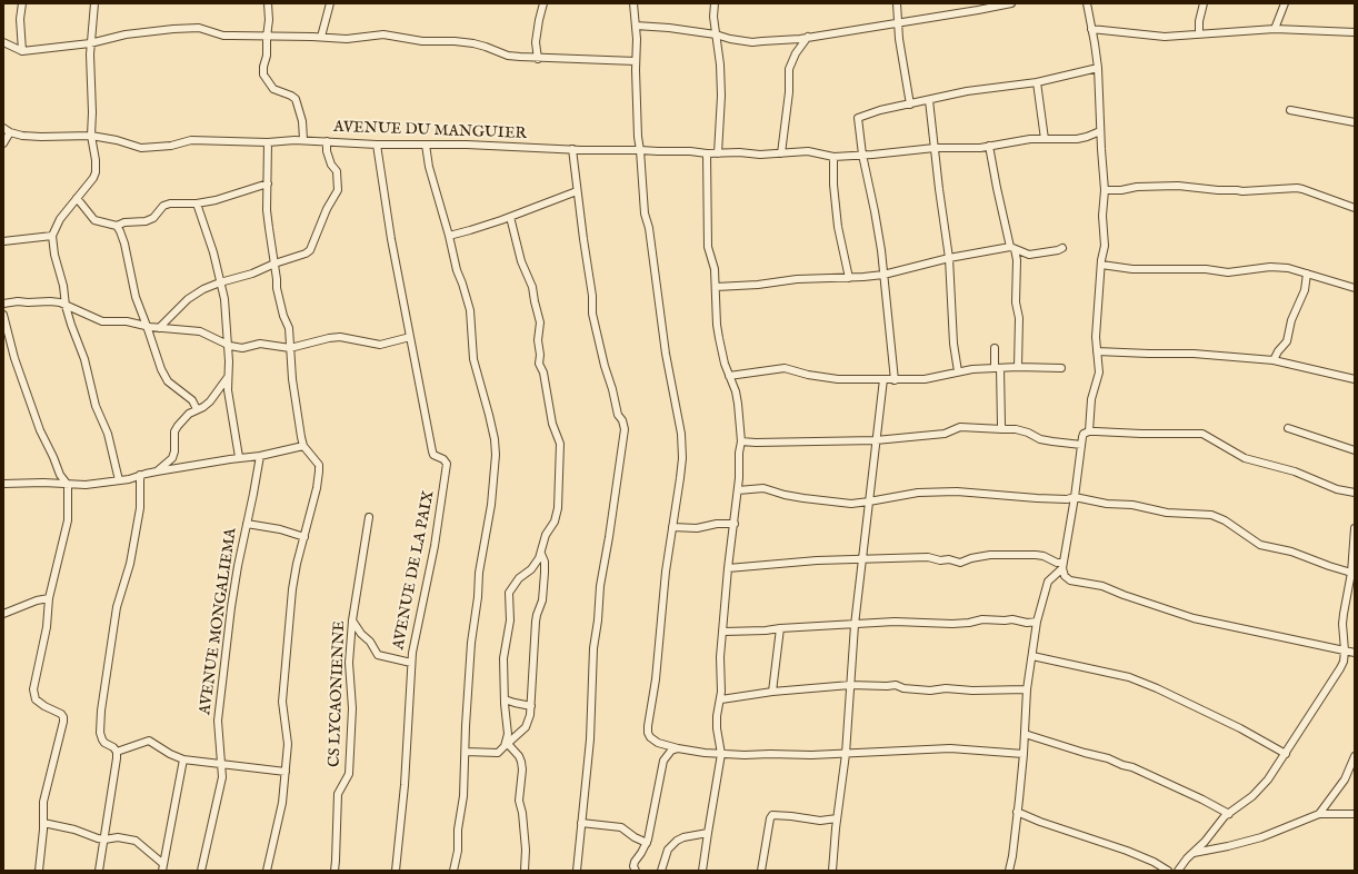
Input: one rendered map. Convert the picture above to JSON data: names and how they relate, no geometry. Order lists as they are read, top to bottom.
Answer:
{
  "streets": {
    "street": [
      "AVENUE DU MANGUIER",
      "AVENUE DE LA PAIX",
      "AVENUE MONGALIEMA",
      "CS LYCAONIENNE"
    ]
  }
}
